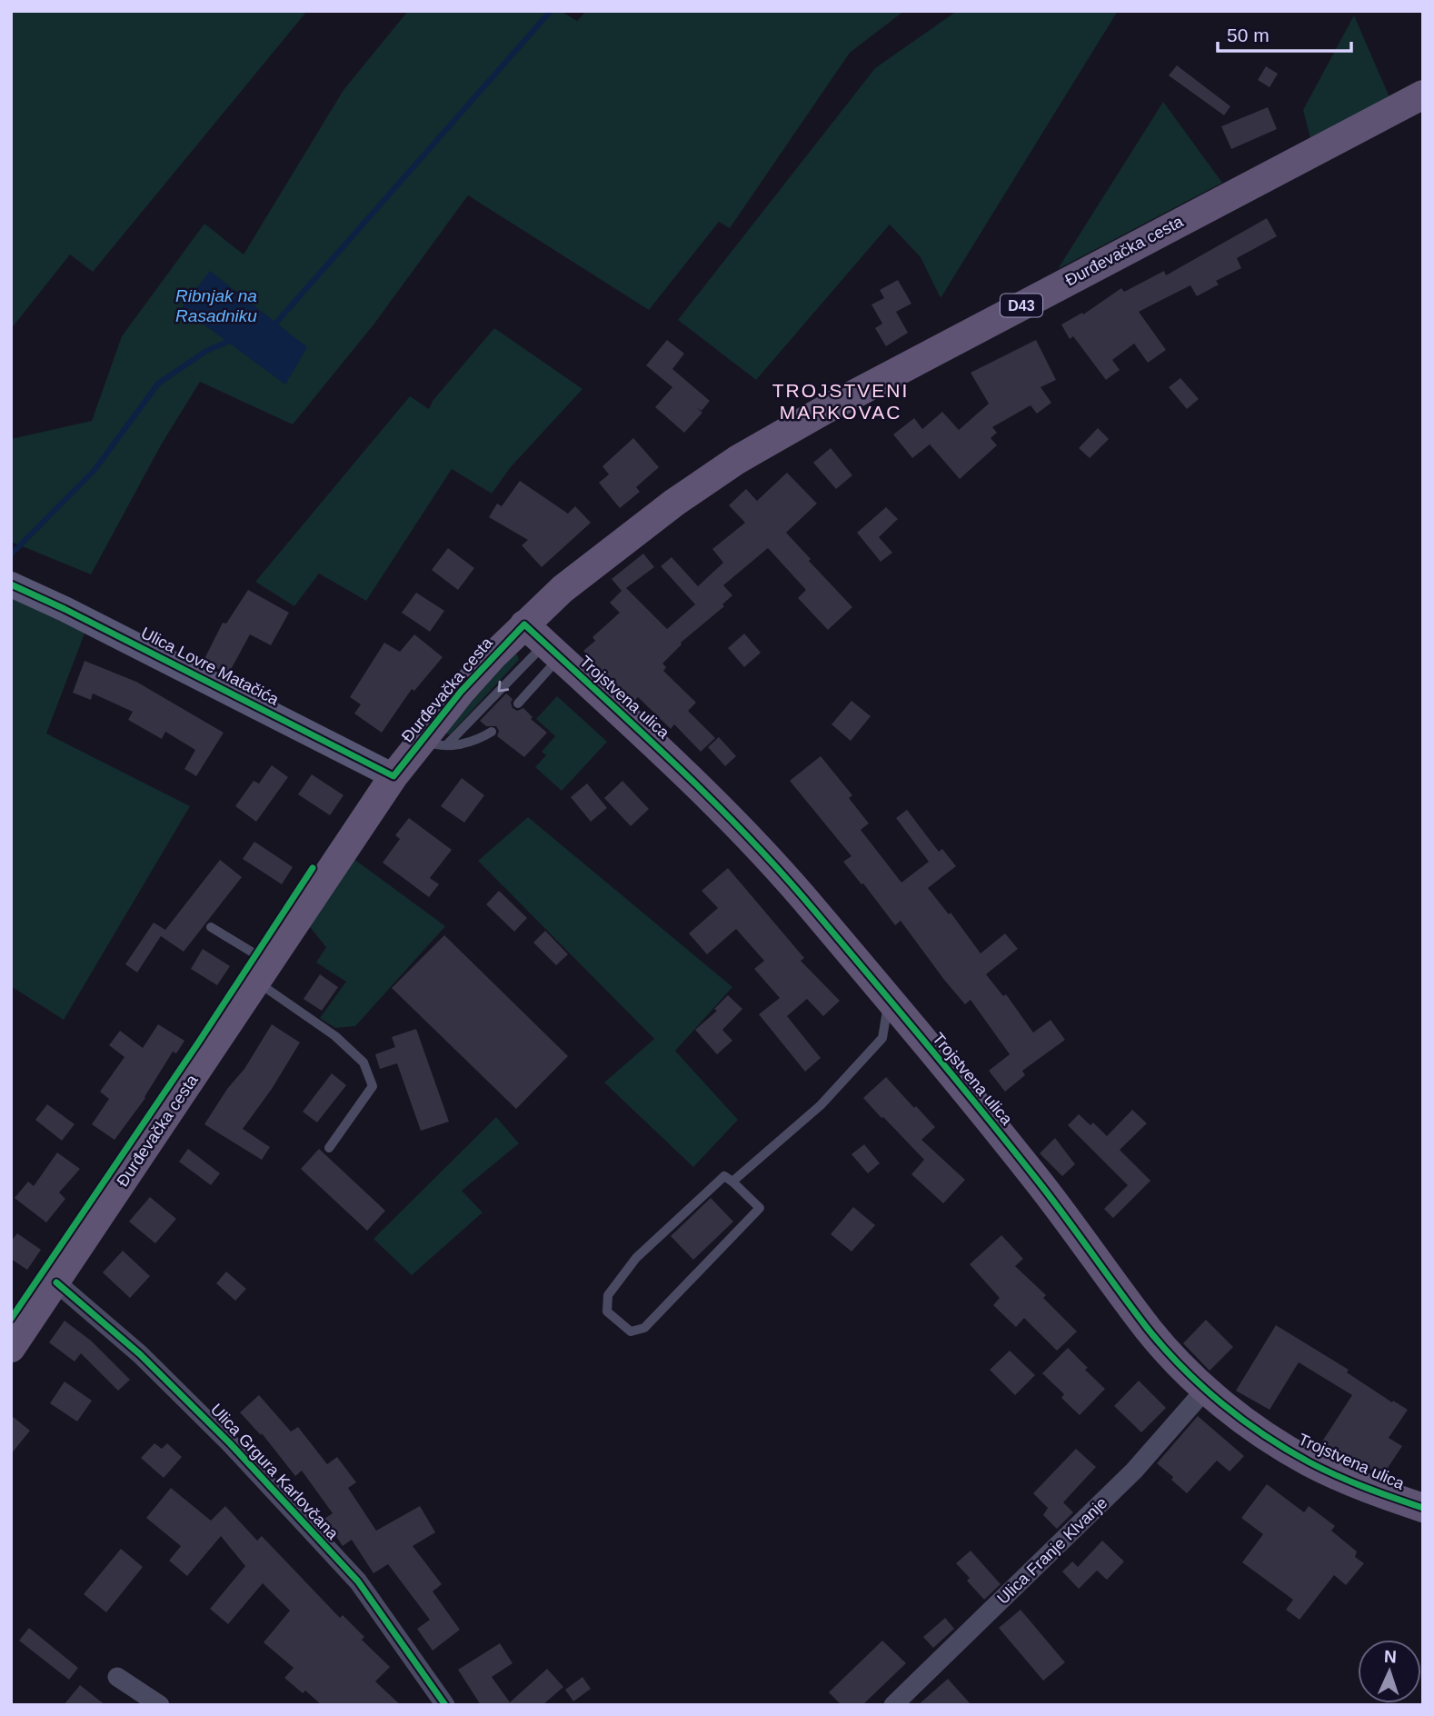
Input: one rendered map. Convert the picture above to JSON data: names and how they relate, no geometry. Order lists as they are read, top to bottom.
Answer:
{
  "streets": {
    "main road": [
      "Đurđevačka cesta",
      "D43",
      "Ulica Lovre Matačića",
      "Trojstvena ulica"
    ],
    "street": ["Ulica Grgura Karlovčana", "Ulica Franje Klvanje"]
  },
  "crossings": [
    ["Đurđevačka cesta", "Ulica Lovre Matačića"],
    ["Đurđevačka cesta", "Trojstvena ulica"],
    ["Đurđevačka cesta", "Ulica Grgura Karlovčana"],
    ["Trojstvena ulica", "Ulica Franje Klvanje"]
  ],
  "districts": ["TROJSTVENI MARKOVAC"],
  "water": ["Ribnjak na Rasadniku"],
  "scale_bar": "50 m",
  "north": "top"
}
